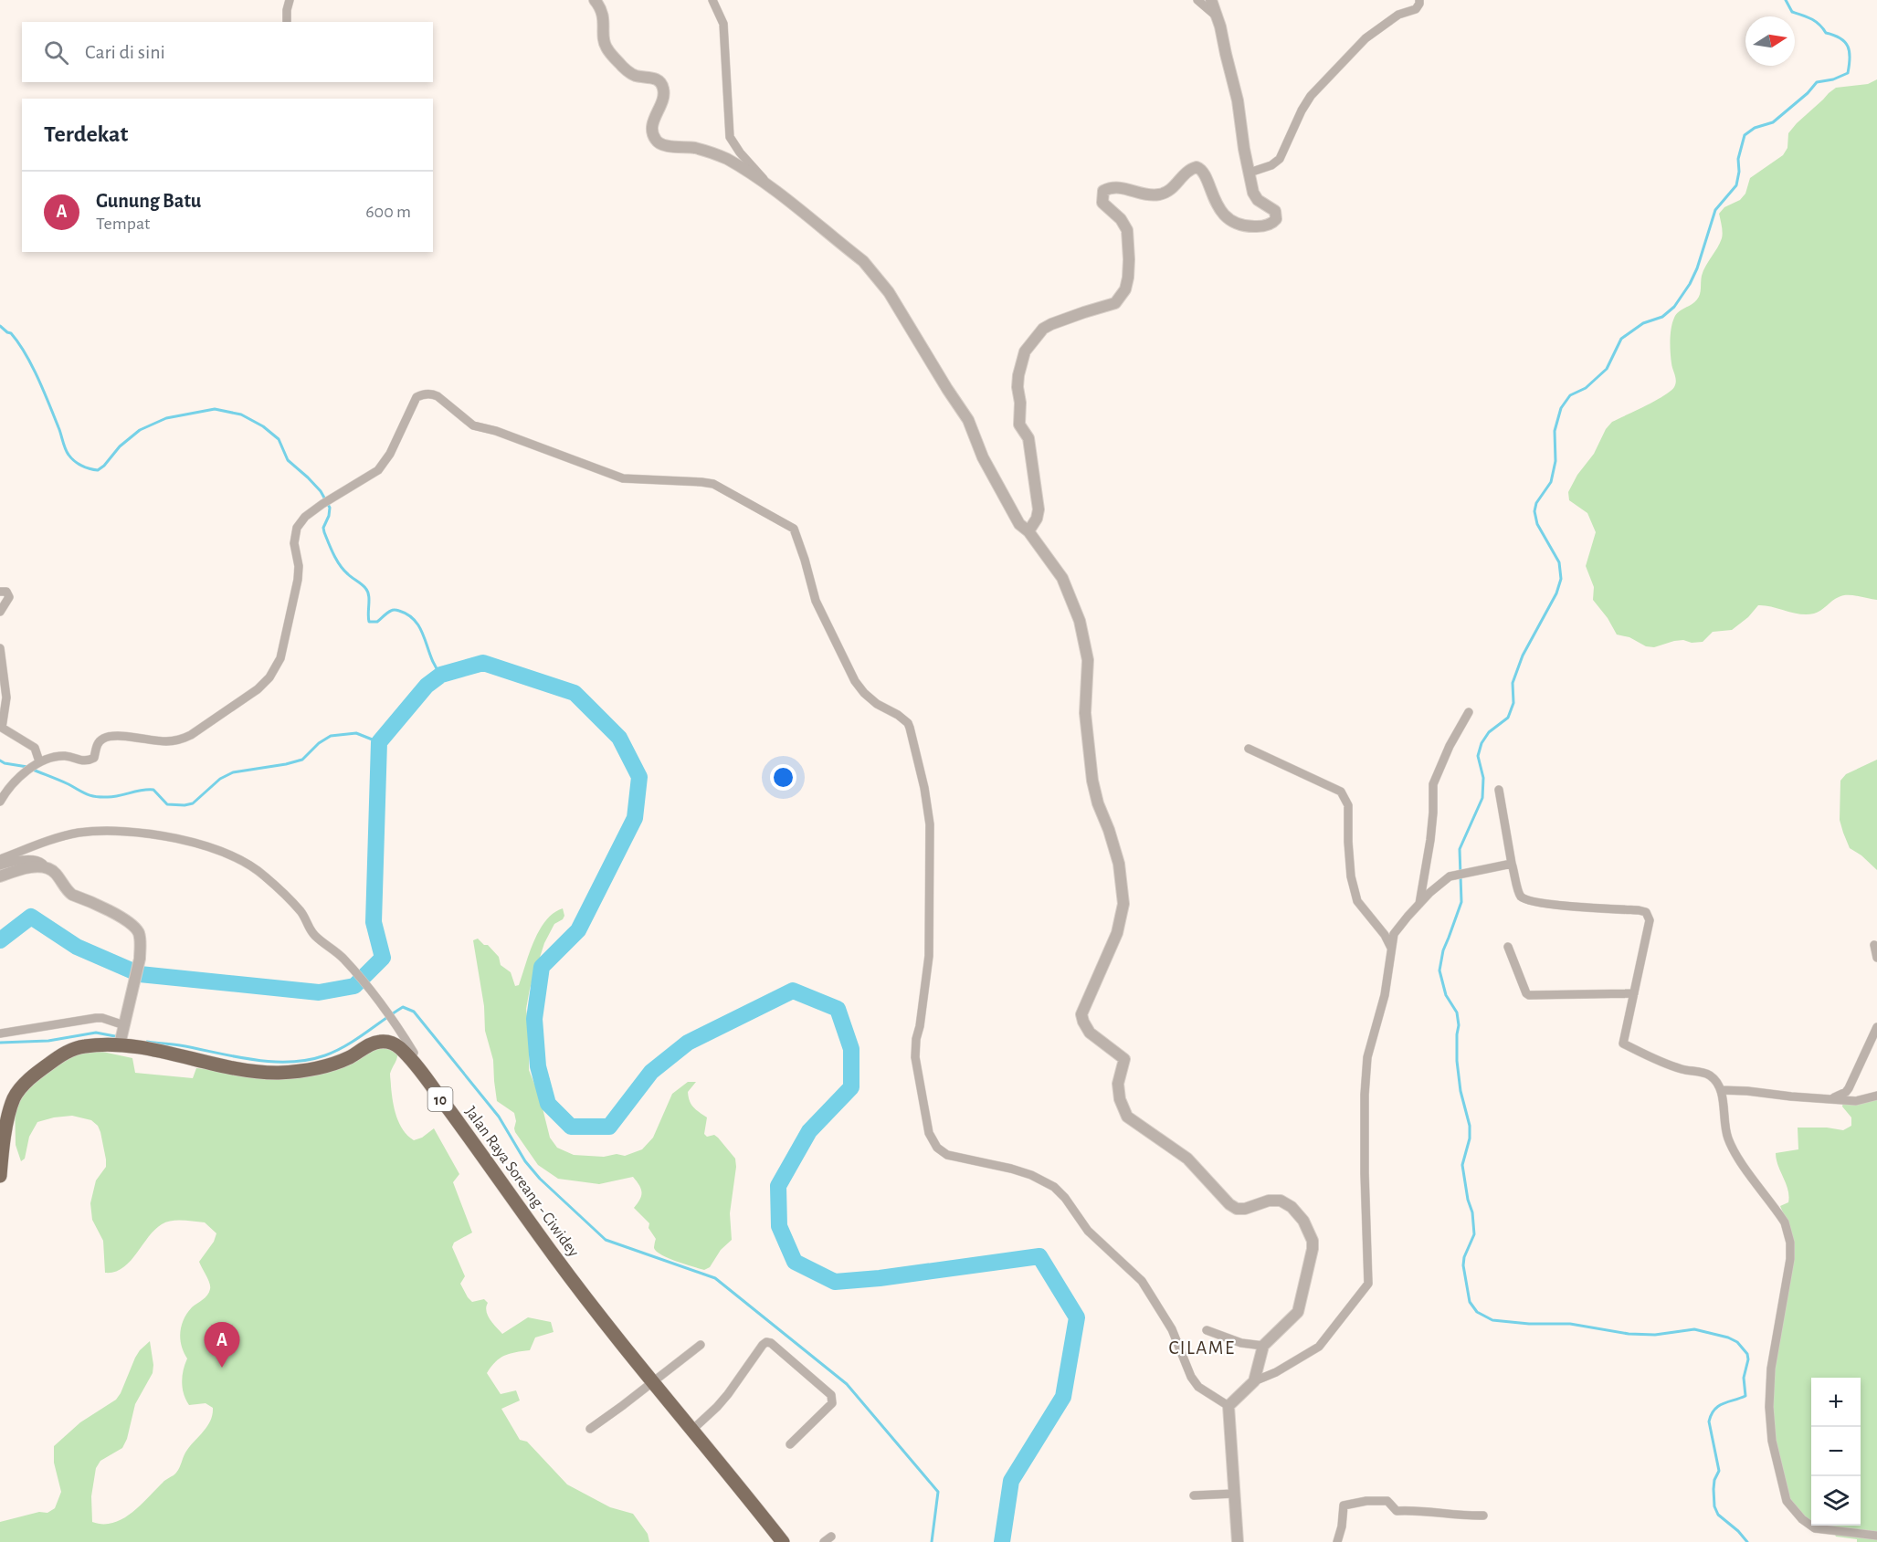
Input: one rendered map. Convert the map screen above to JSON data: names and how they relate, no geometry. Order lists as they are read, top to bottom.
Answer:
{
  "streets": {
    "highway": ["10", "Jalan Raya Soreang - Ciwidey"]
  },
  "districts": ["CILAME"],
  "north": "right",
  "page": {
    "search": "Cari di sini",
    "heading": "Terdekat",
    "list": [
      {
        "mark": "A",
        "name": "Gunung Batu",
        "note": "Tempat",
        "value": "600 m"
      }
    ],
    "pins": "A",
    "map_buttons": ["+", "−"]
  }
}
